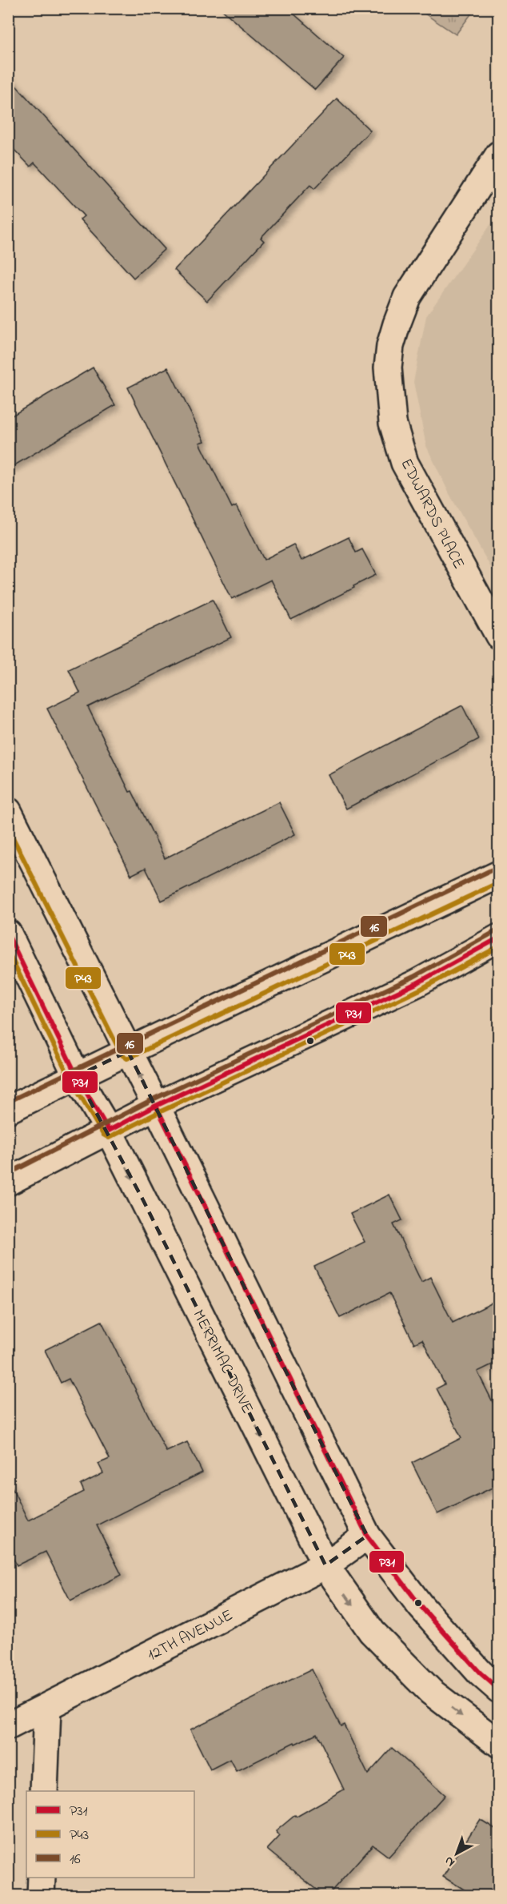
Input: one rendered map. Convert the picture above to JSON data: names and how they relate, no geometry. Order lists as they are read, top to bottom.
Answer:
{
  "streets": {
    "street": ["EDWARDS PLACE", "MERRIMAC DRIVE", "12TH AVENUE"]
  },
  "crossings": [
    ["MERRIMAC DRIVE", "12TH AVENUE"]
  ],
  "lines": ["transit line P43", "transit line 16", "transit line P31"],
  "legend": ["P31", "P43", "16"],
  "north": "bottom left"
}
